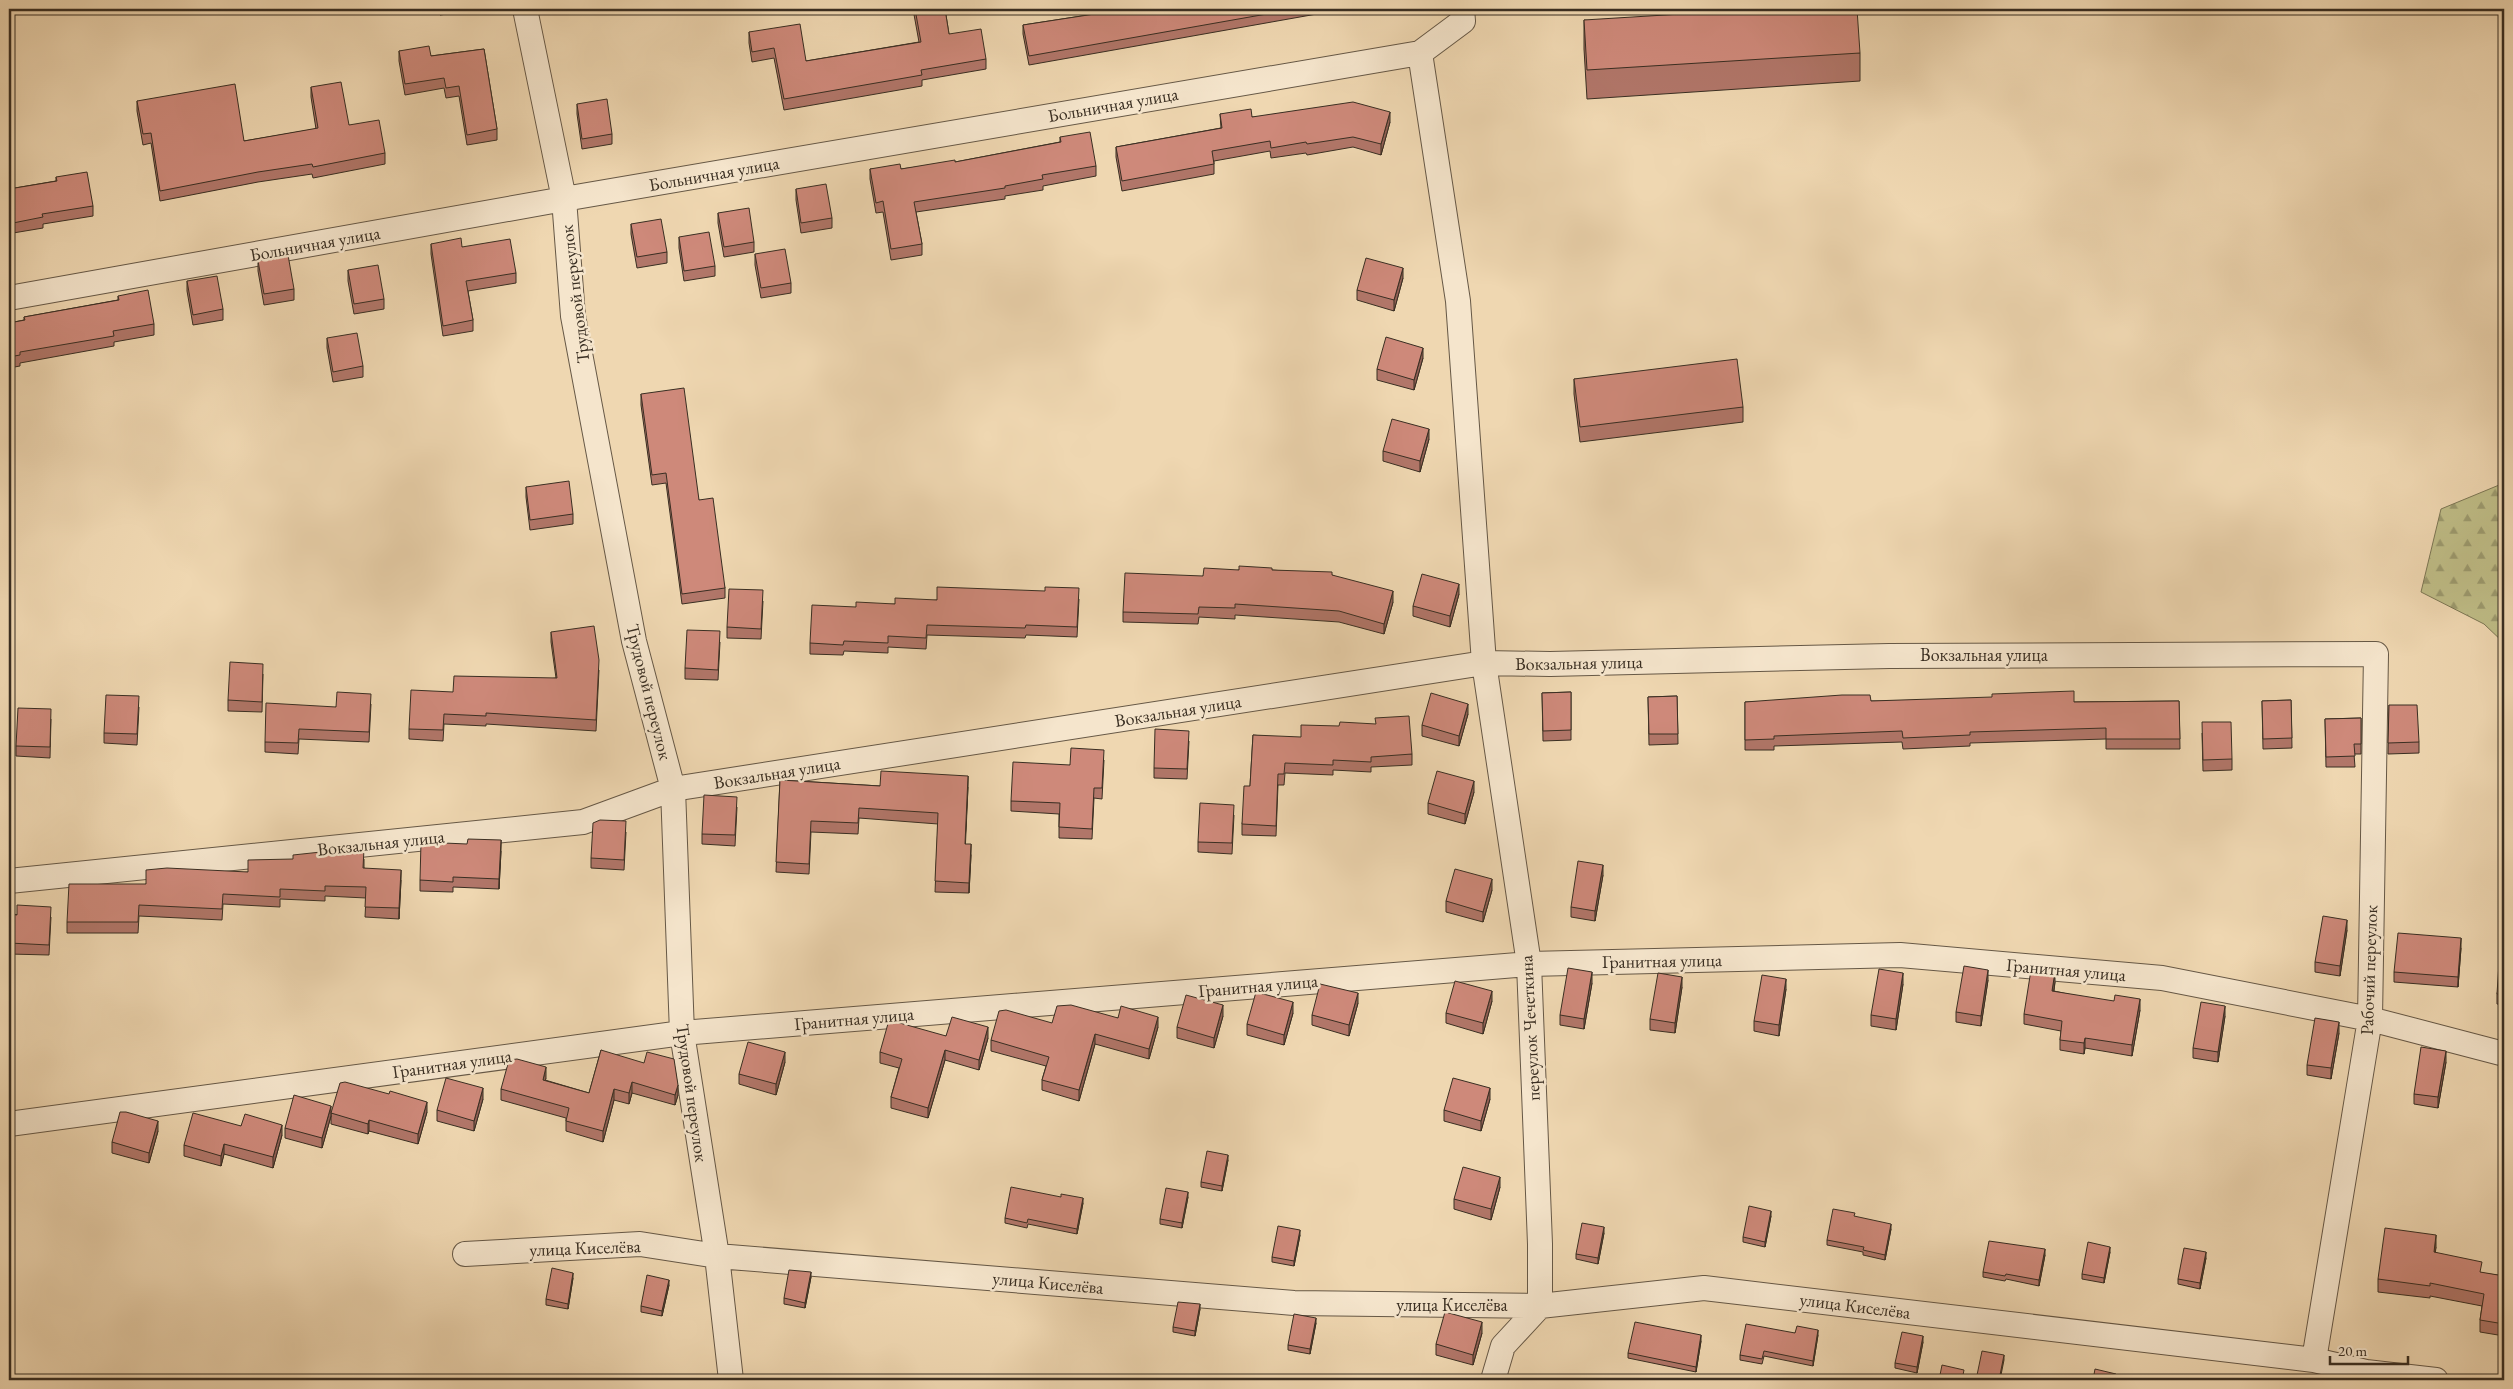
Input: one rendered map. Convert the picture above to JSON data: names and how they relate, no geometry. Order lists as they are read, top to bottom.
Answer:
{
  "streets": {
    "street": [
      "Больничная улица",
      "Трудовой переулок",
      "Вокзальная улица",
      "Гранитная улица",
      "Рабочий переулок",
      "переулок Чечеткина",
      "улица Киселёва"
    ]
  },
  "crossings": [
    ["Больничная улица", "Трудовой переулок"],
    ["Больничная улица", "переулок Чечеткина"],
    ["Трудовой переулок", "Вокзальная улица"],
    ["Трудовой переулок", "Гранитная улица"],
    ["Трудовой переулок", "улица Киселёва"],
    ["Вокзальная улица", "Рабочий переулок"],
    ["Вокзальная улица", "переулок Чечеткина"],
    ["Гранитная улица", "Рабочий переулок"],
    ["Гранитная улица", "переулок Чечеткина"],
    ["Рабочий переулок", "улица Киселёва"],
    ["переулок Чечеткина", "улица Киселёва"]
  ],
  "scale_bar": "20 m"
}
